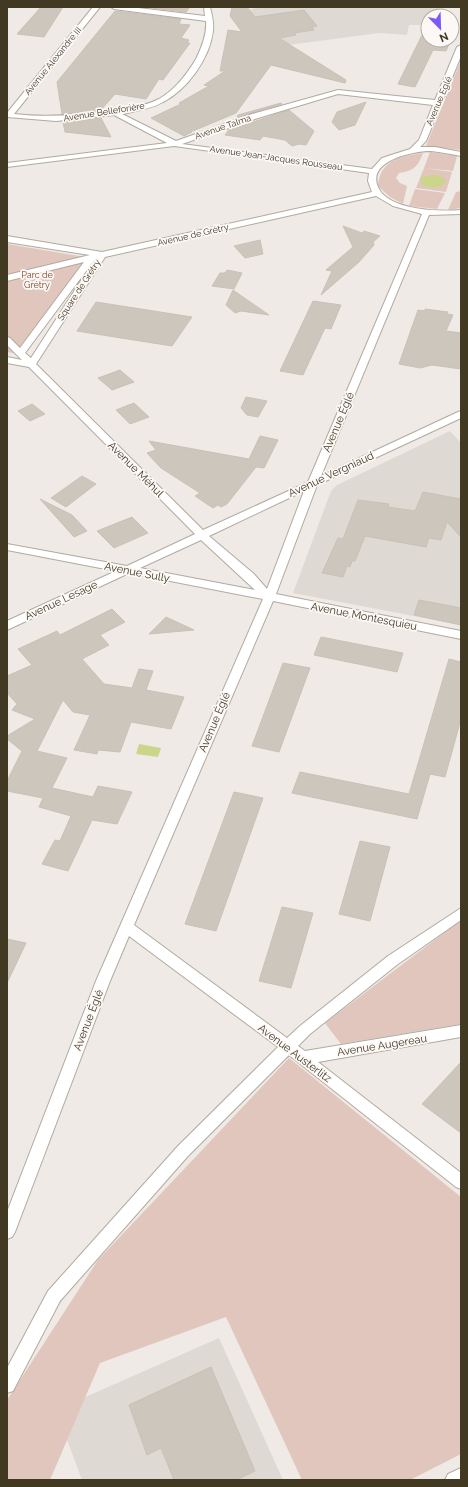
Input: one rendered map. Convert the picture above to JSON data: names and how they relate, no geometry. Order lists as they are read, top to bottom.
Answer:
{
  "streets": {
    "street": [
      "Avenue Alexandre III",
      "Avenue Eglé",
      "Avenue Belleforière",
      "Avenue Talma",
      "Avenue Jean-Jacques Rousseau",
      "Avenue de Grétry",
      "Square de Grétry",
      "Avenue Églé",
      "Avenue Méhul",
      "Avenue Vergniaud",
      "Avenue Sully",
      "Avenue Lesage",
      "Avenue Montesquieu",
      "Avenue Augereau",
      "Avenue Austerlitz"
    ]
  },
  "crossings": [
    ["Avenue Alexandre III", "Avenue Belleforière"],
    ["Avenue Eglé", "Avenue Talma"],
    ["Avenue Belleforière", "Avenue Jean-Jacques Rousseau"],
    ["Avenue Talma", "Avenue Jean-Jacques Rousseau"],
    ["Avenue de Grétry", "Square de Grétry"],
    ["Square de Grétry", "Avenue Méhul"],
    ["Avenue Églé", "Avenue Méhul"],
    ["Avenue Églé", "Avenue Vergniaud"],
    ["Avenue Églé", "Avenue Sully"],
    ["Avenue Églé", "Avenue Montesquieu"],
    ["Avenue Églé", "Avenue Austerlitz"],
    ["Avenue Méhul", "Avenue Vergniaud"],
    ["Avenue Méhul", "Avenue Sully"],
    ["Avenue Méhul", "Avenue Lesage"],
    ["Avenue Méhul", "Avenue Montesquieu"],
    ["Avenue Vergniaud", "Avenue Lesage"],
    ["Avenue Sully", "Avenue Lesage"],
    ["Avenue Sully", "Avenue Montesquieu"],
    ["Avenue Augereau", "Avenue Austerlitz"]
  ],
  "parks": ["Parc de Grétry"],
  "north": "bottom right"
}
